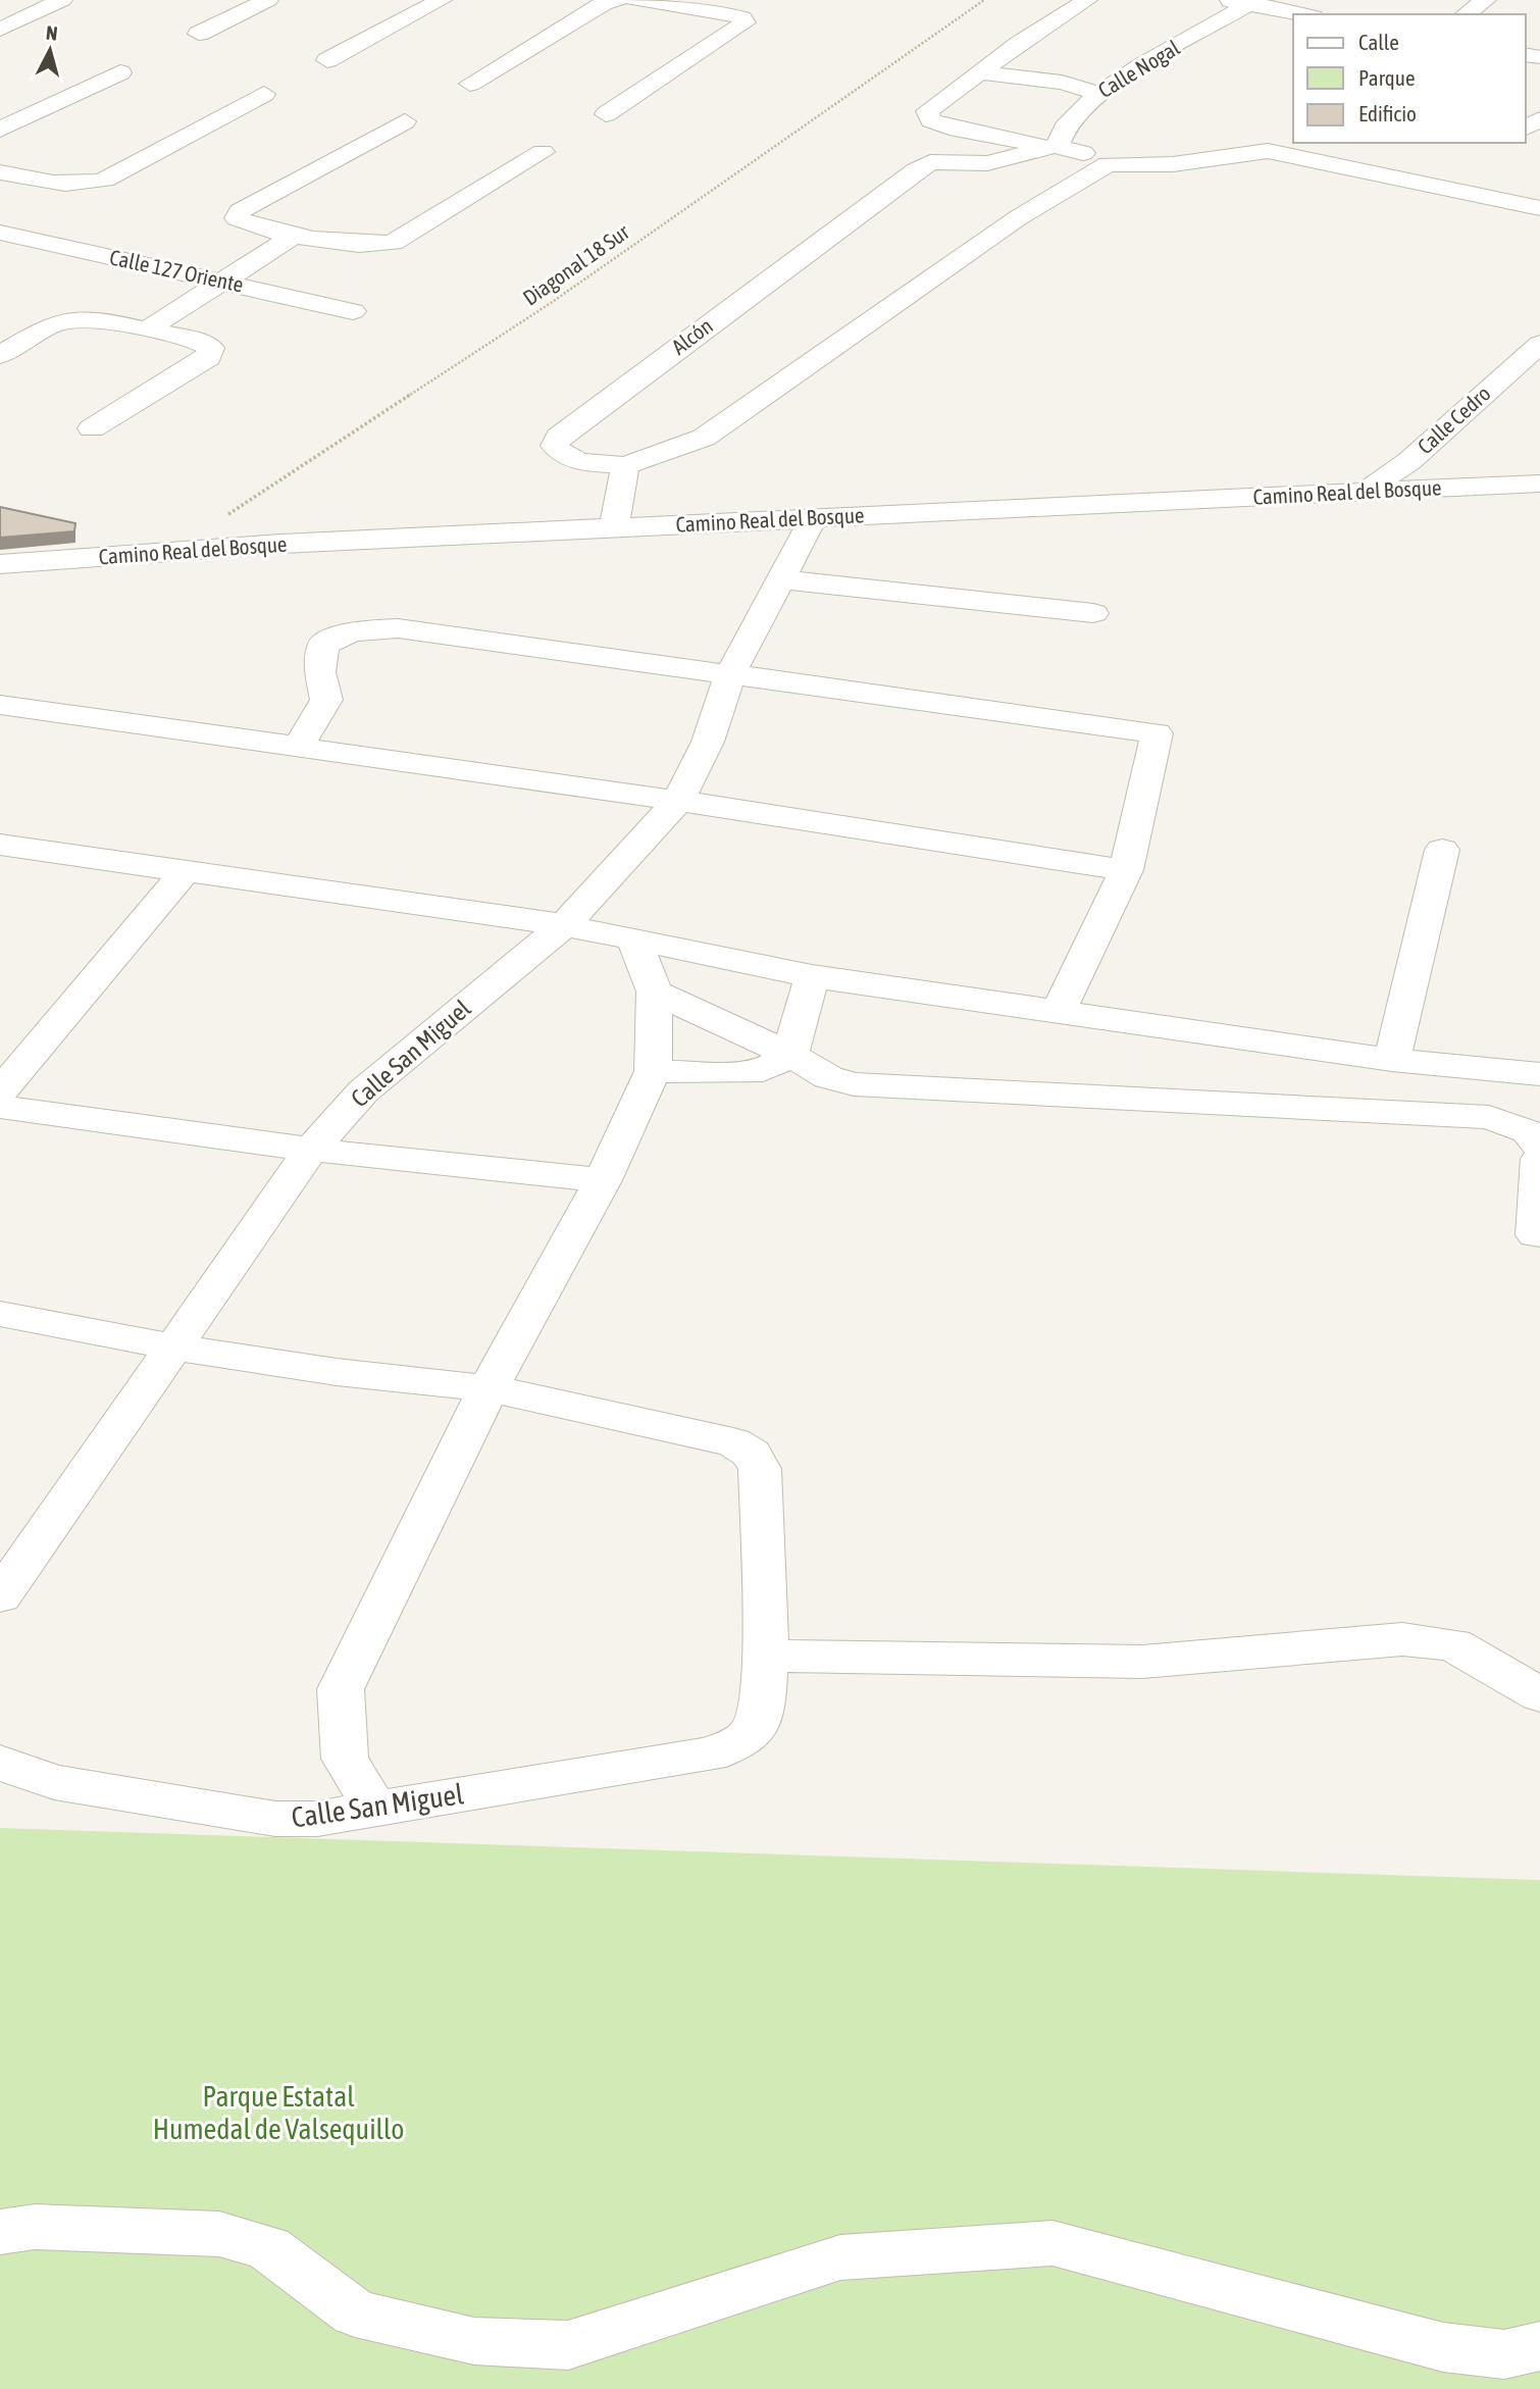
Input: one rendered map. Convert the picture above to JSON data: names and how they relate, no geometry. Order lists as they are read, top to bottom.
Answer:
{
  "streets": {
    "street": [
      "Calle Nogal",
      "Calle 127 Oriente",
      "Alcón",
      "Calle Cedro",
      "Camino Real del Bosque",
      "Calle San Miguel"
    ],
    "path": ["Diagonal 18 Sur"]
  },
  "crossings": [
    ["Calle Nogal", "Alcón"],
    ["Diagonal 18 Sur", "Camino Real del Bosque"],
    ["Calle Cedro", "Camino Real del Bosque"],
    ["Camino Real del Bosque", "Calle San Miguel"]
  ],
  "parks": ["Parque Estatal Humedal de Valsequillo"],
  "legend": ["Calle", "Parque", "Edificio"],
  "north": "top"
}
